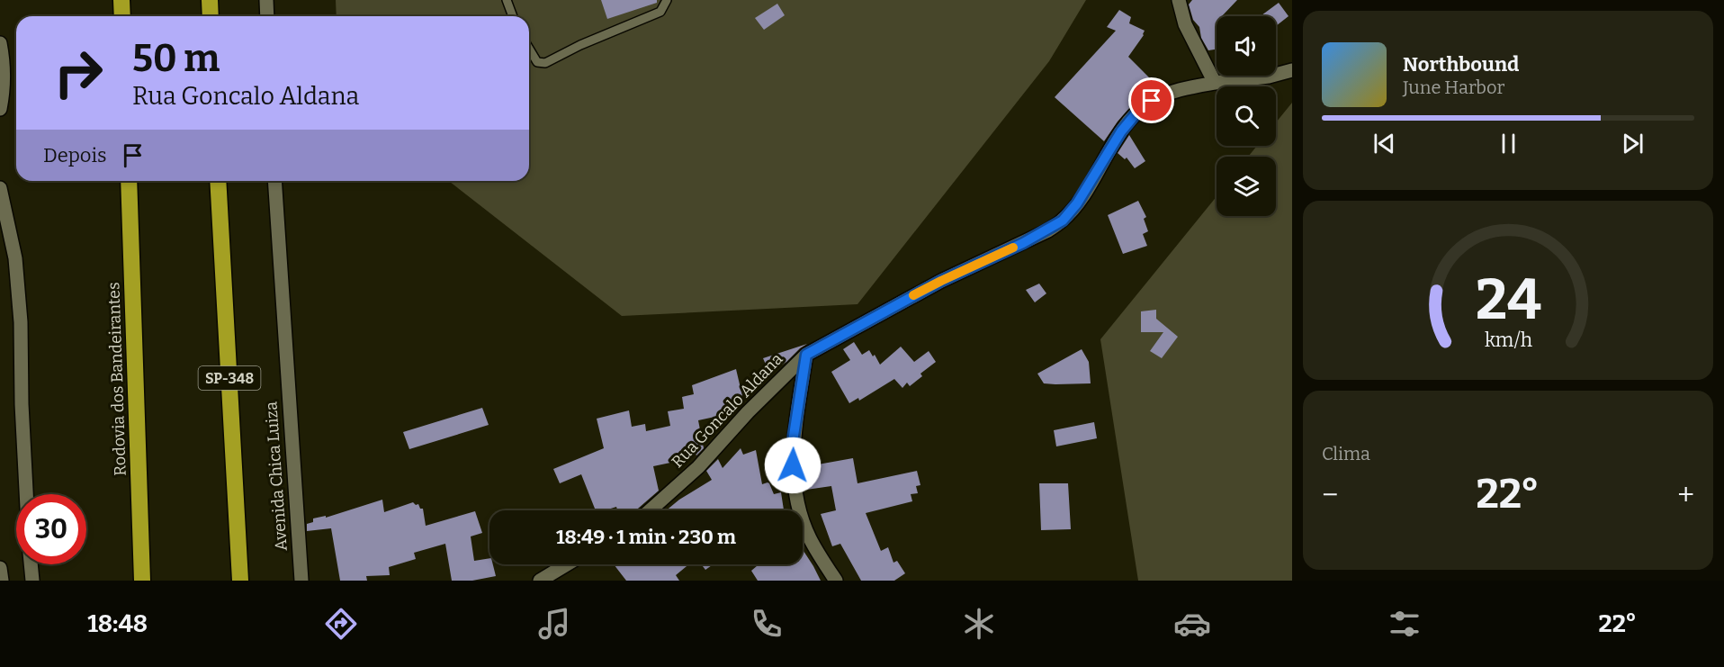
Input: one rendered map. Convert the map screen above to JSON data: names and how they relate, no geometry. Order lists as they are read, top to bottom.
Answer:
{
  "streets": {
    "highway": ["SP-348", "Rodovia dos Bandeirantes"],
    "street": ["Rua Goncalo Aldana", "Avenida Chica Luiza"]
  },
  "page": {
    "turn": ["50 m", "Rua Goncalo Aldana"],
    "song": ["Northbound", "June Harbor"],
    "then": "Depois",
    "tile": "Clima",
    "heat": ["−", "22°", "+"],
    "limit": "30",
    "trip": "18:49 · 1 min · 230 m",
    "tabs": ["18:48", "22°"],
    "gauge": ["24", "km/h"]
  }
}
